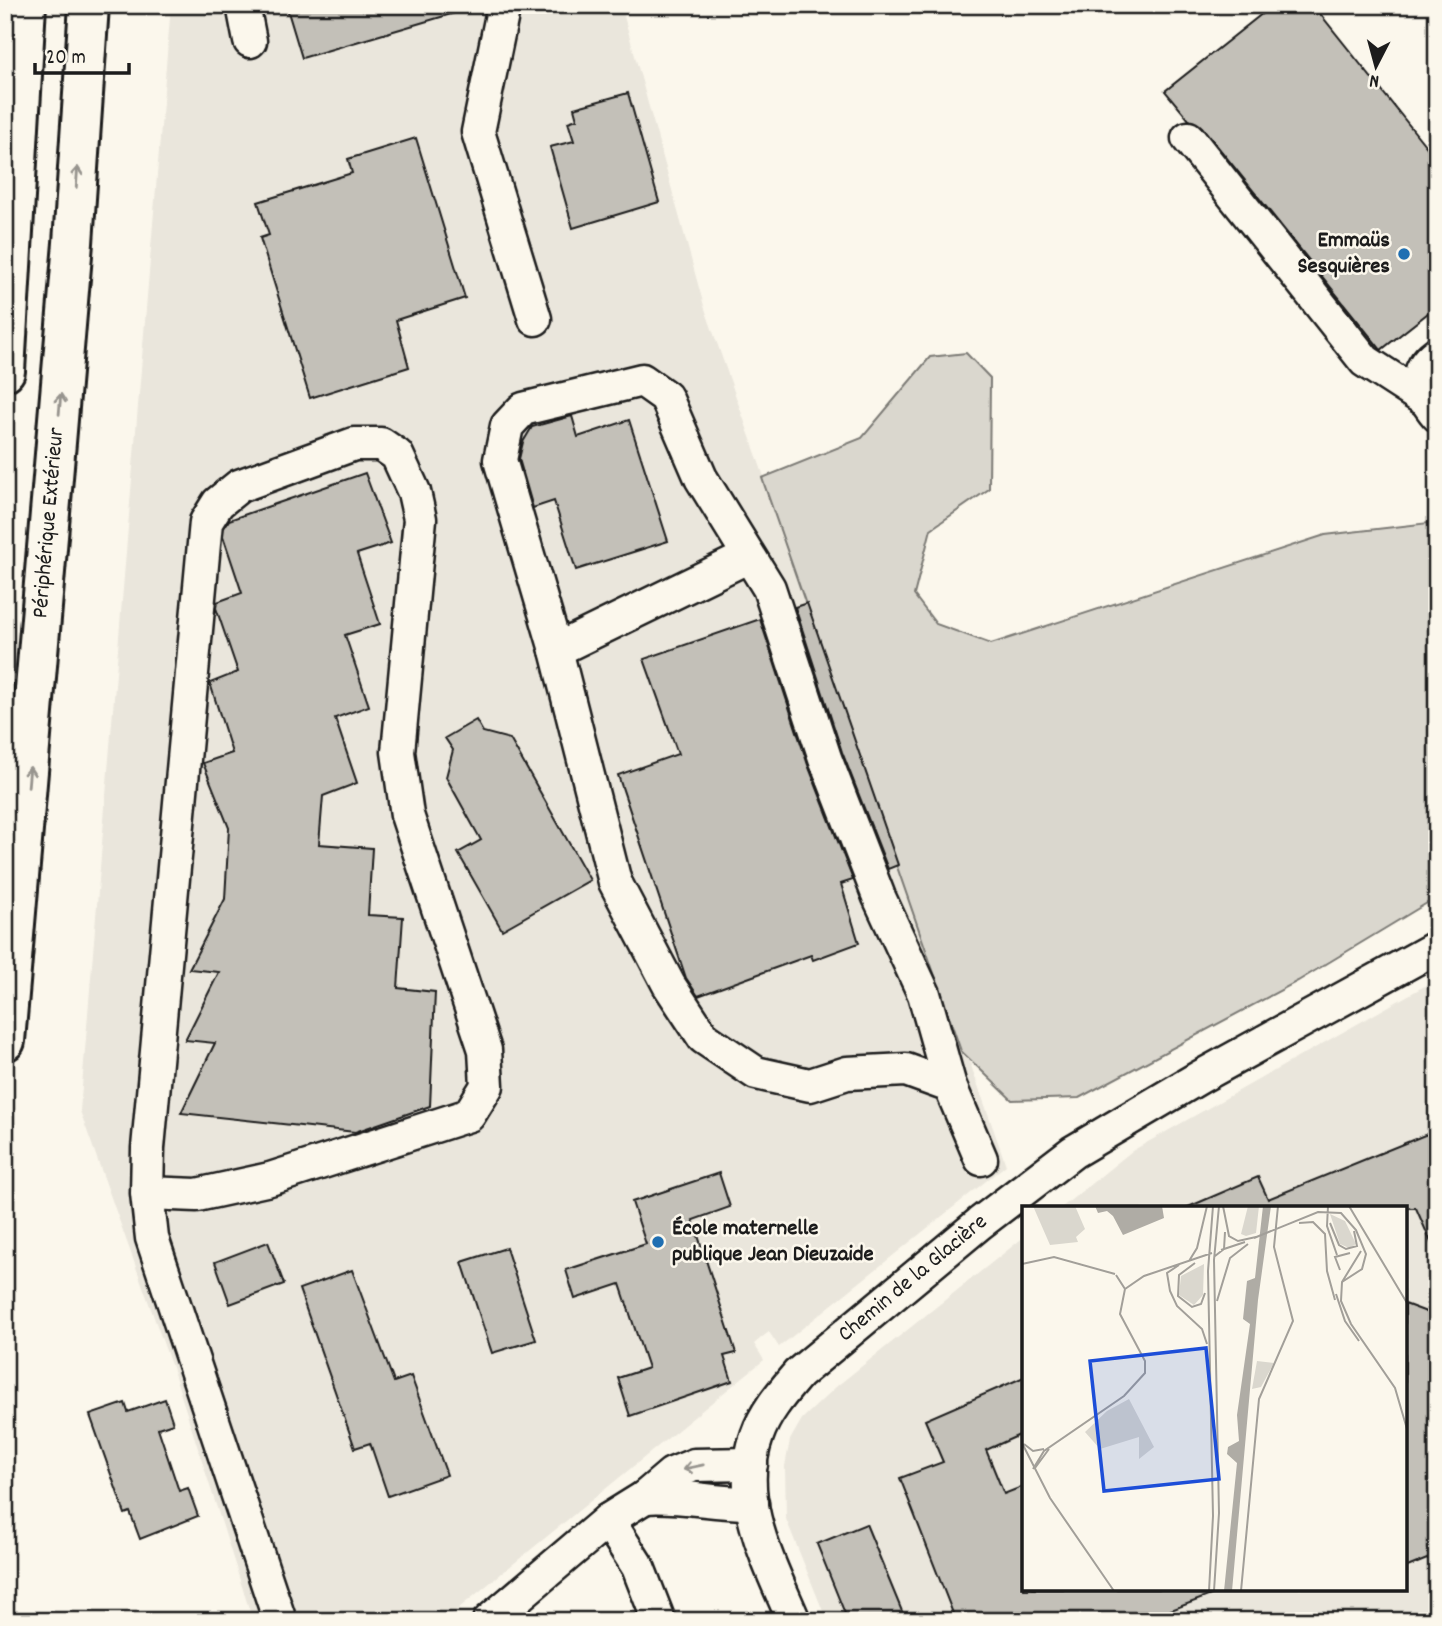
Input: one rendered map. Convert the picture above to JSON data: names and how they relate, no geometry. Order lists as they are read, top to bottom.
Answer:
{
  "streets": {
    "highway": ["Périphérique Extérieur"],
    "street": ["Chemin de la Glacière"]
  },
  "places": ["Emmaüs Sesquières", "École maternelle publique Jean Dieuzaide"],
  "scale_bar": "20 m",
  "north": "bottom"
}
